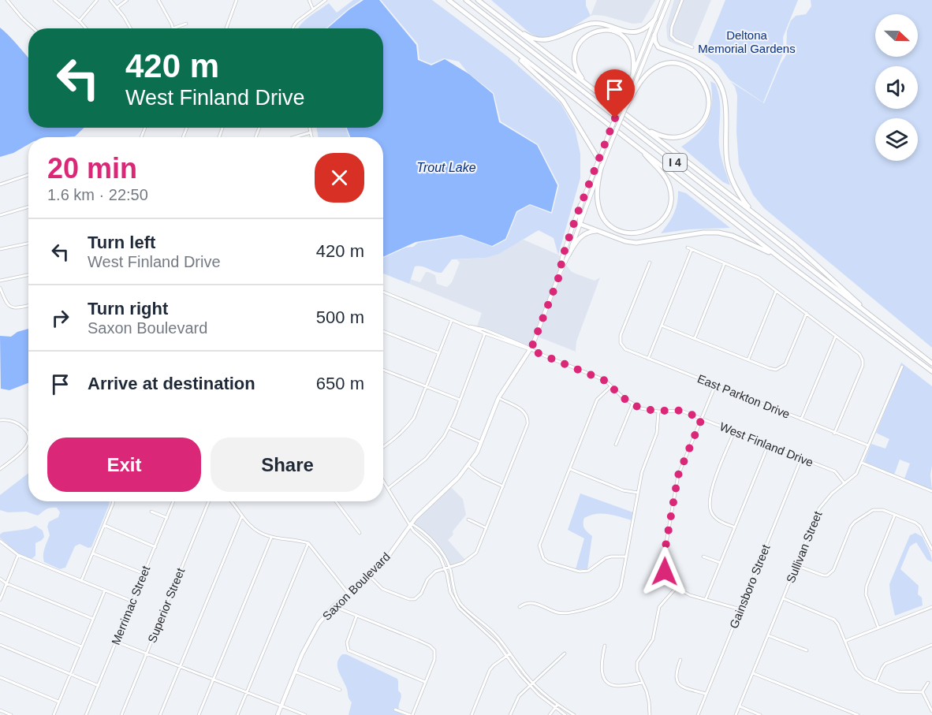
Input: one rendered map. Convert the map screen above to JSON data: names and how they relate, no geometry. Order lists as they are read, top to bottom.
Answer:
{
  "streets": {
    "highway": ["I 4"],
    "main road": ["Saxon Boulevard"],
    "street": [
      "East Parkton Drive",
      "West Finland Drive",
      "Sullivan Street",
      "Gainsboro Street",
      "Merrimac Street",
      "Superior Street"
    ]
  },
  "crossings": [
    ["East Parkton Drive", "Sullivan Street"],
    ["West Finland Drive", "Sullivan Street"],
    ["West Finland Drive", "Saxon Boulevard"],
    ["West Finland Drive", "Gainsboro Street"]
  ],
  "water": ["Trout Lake"],
  "parks": ["Deltona Memorial Gardens"],
  "north": "right",
  "page": {
    "turn": ["420 m", "West Finland Drive"],
    "heading": ["20 min", "1.6 km · 22:50"],
    "list": [
      {
        "name": "Turn left",
        "note": "West Finland Drive",
        "value": "420 m"
      },
      {
        "name": "Turn right",
        "note": "Saxon Boulevard",
        "value": "500 m"
      },
      {
        "name": "Arrive at destination",
        "value": "650 m"
      }
    ],
    "buttons": ["Exit", "Share"]
  }
}
